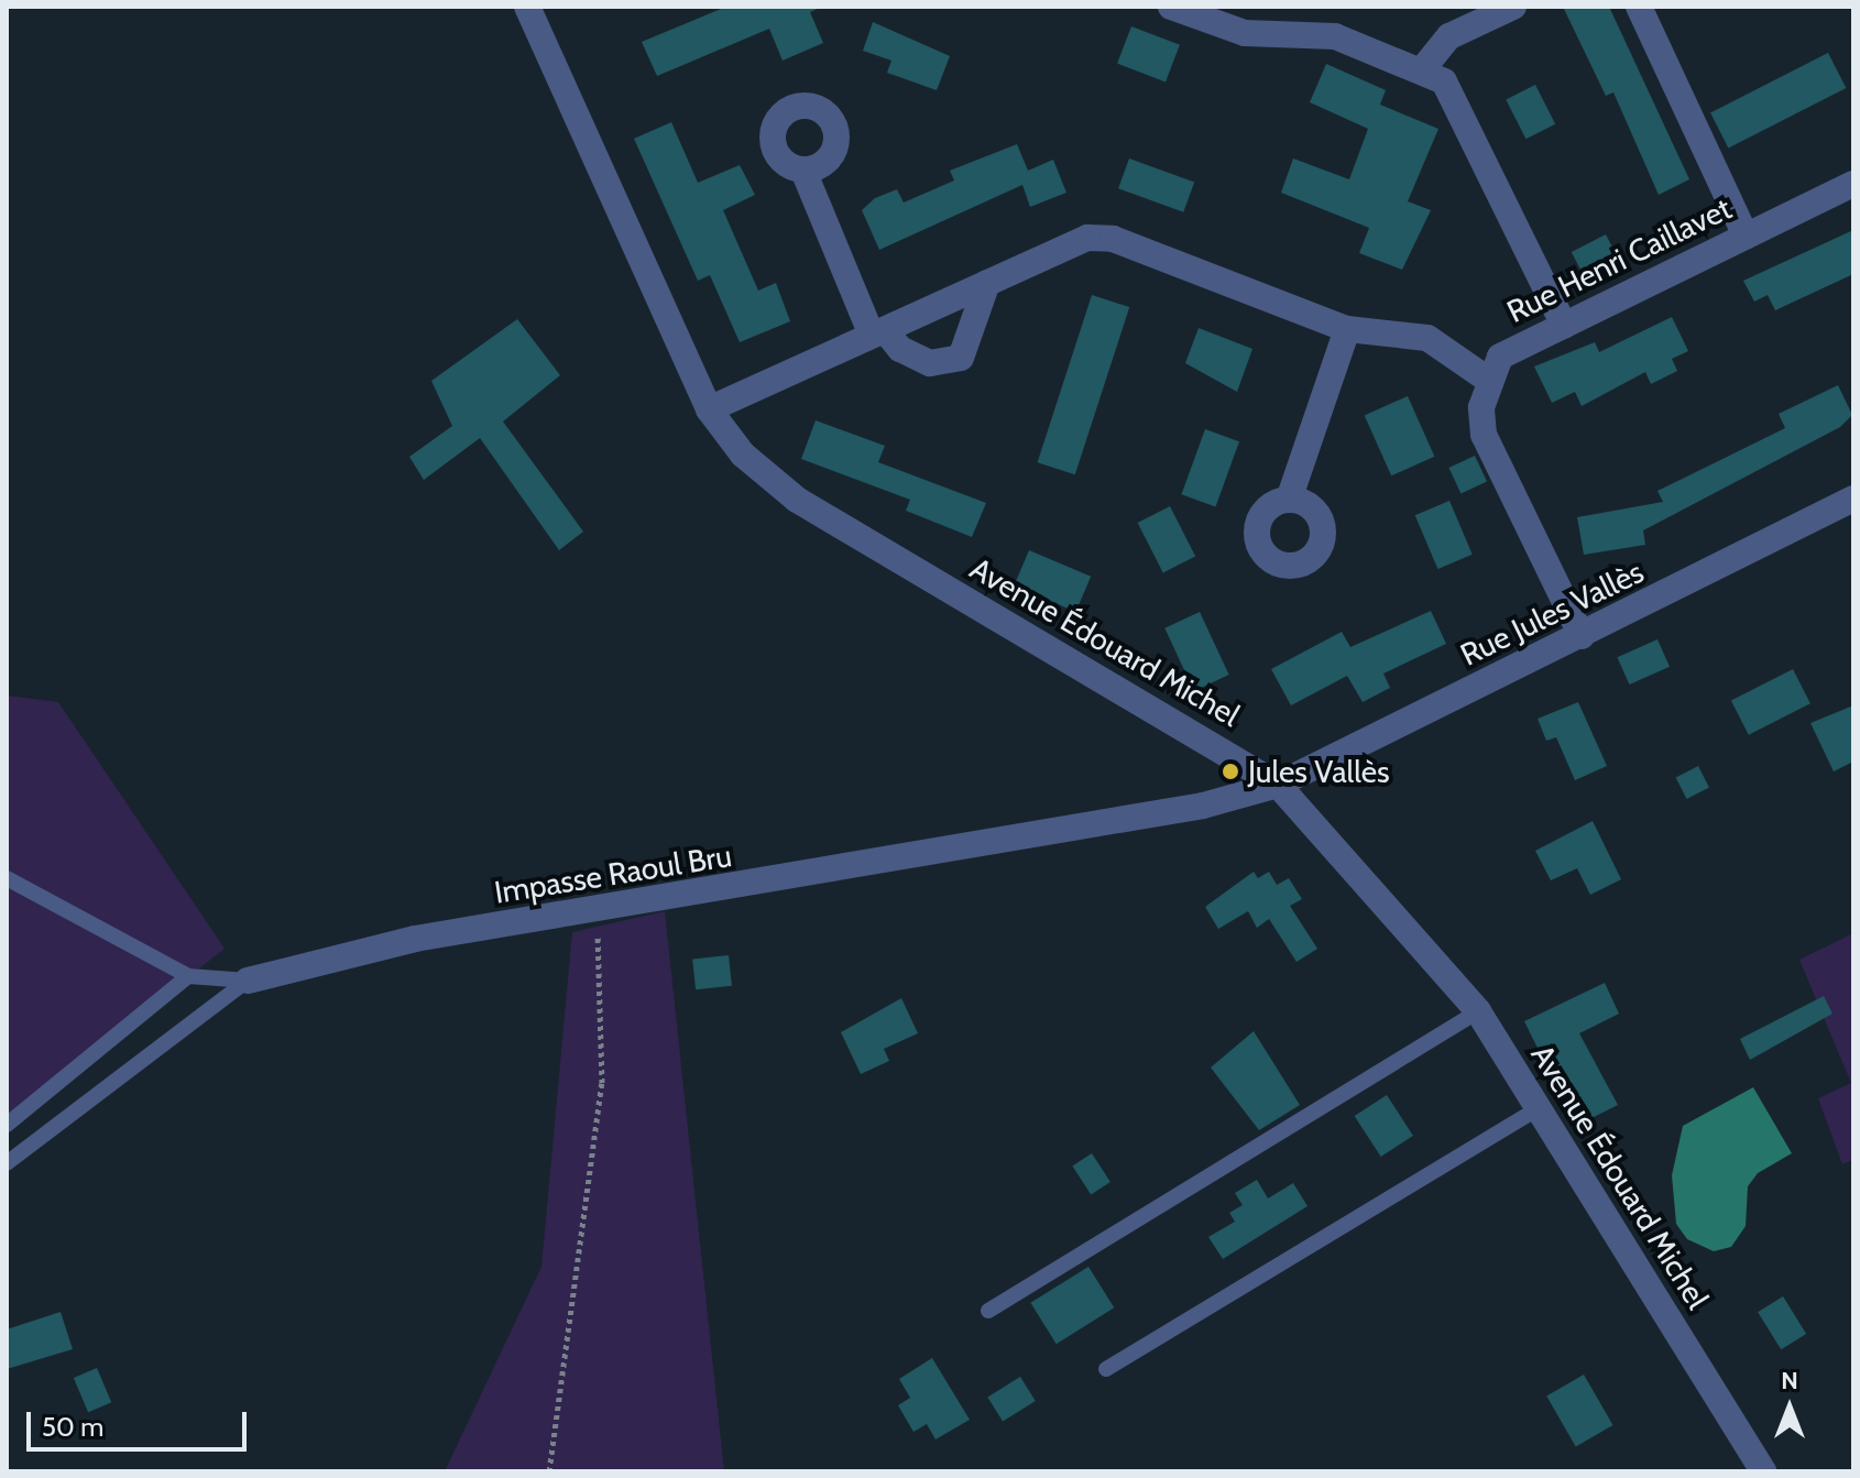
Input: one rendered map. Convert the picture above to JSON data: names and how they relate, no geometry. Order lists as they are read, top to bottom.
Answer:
{
  "streets": {
    "street": [
      "Rue Henri Caillavet",
      "Rue Jules Vallès",
      "Avenue Édouard Michel",
      "Impasse Raoul Bru"
    ]
  },
  "crossings": [
    ["Rue Jules Vallès", "Avenue Édouard Michel"],
    ["Rue Jules Vallès", "Impasse Raoul Bru"],
    ["Avenue Édouard Michel", "Impasse Raoul Bru"]
  ],
  "places": ["Jules Vallès"],
  "scale_bar": "50 m",
  "north": "top"
}
